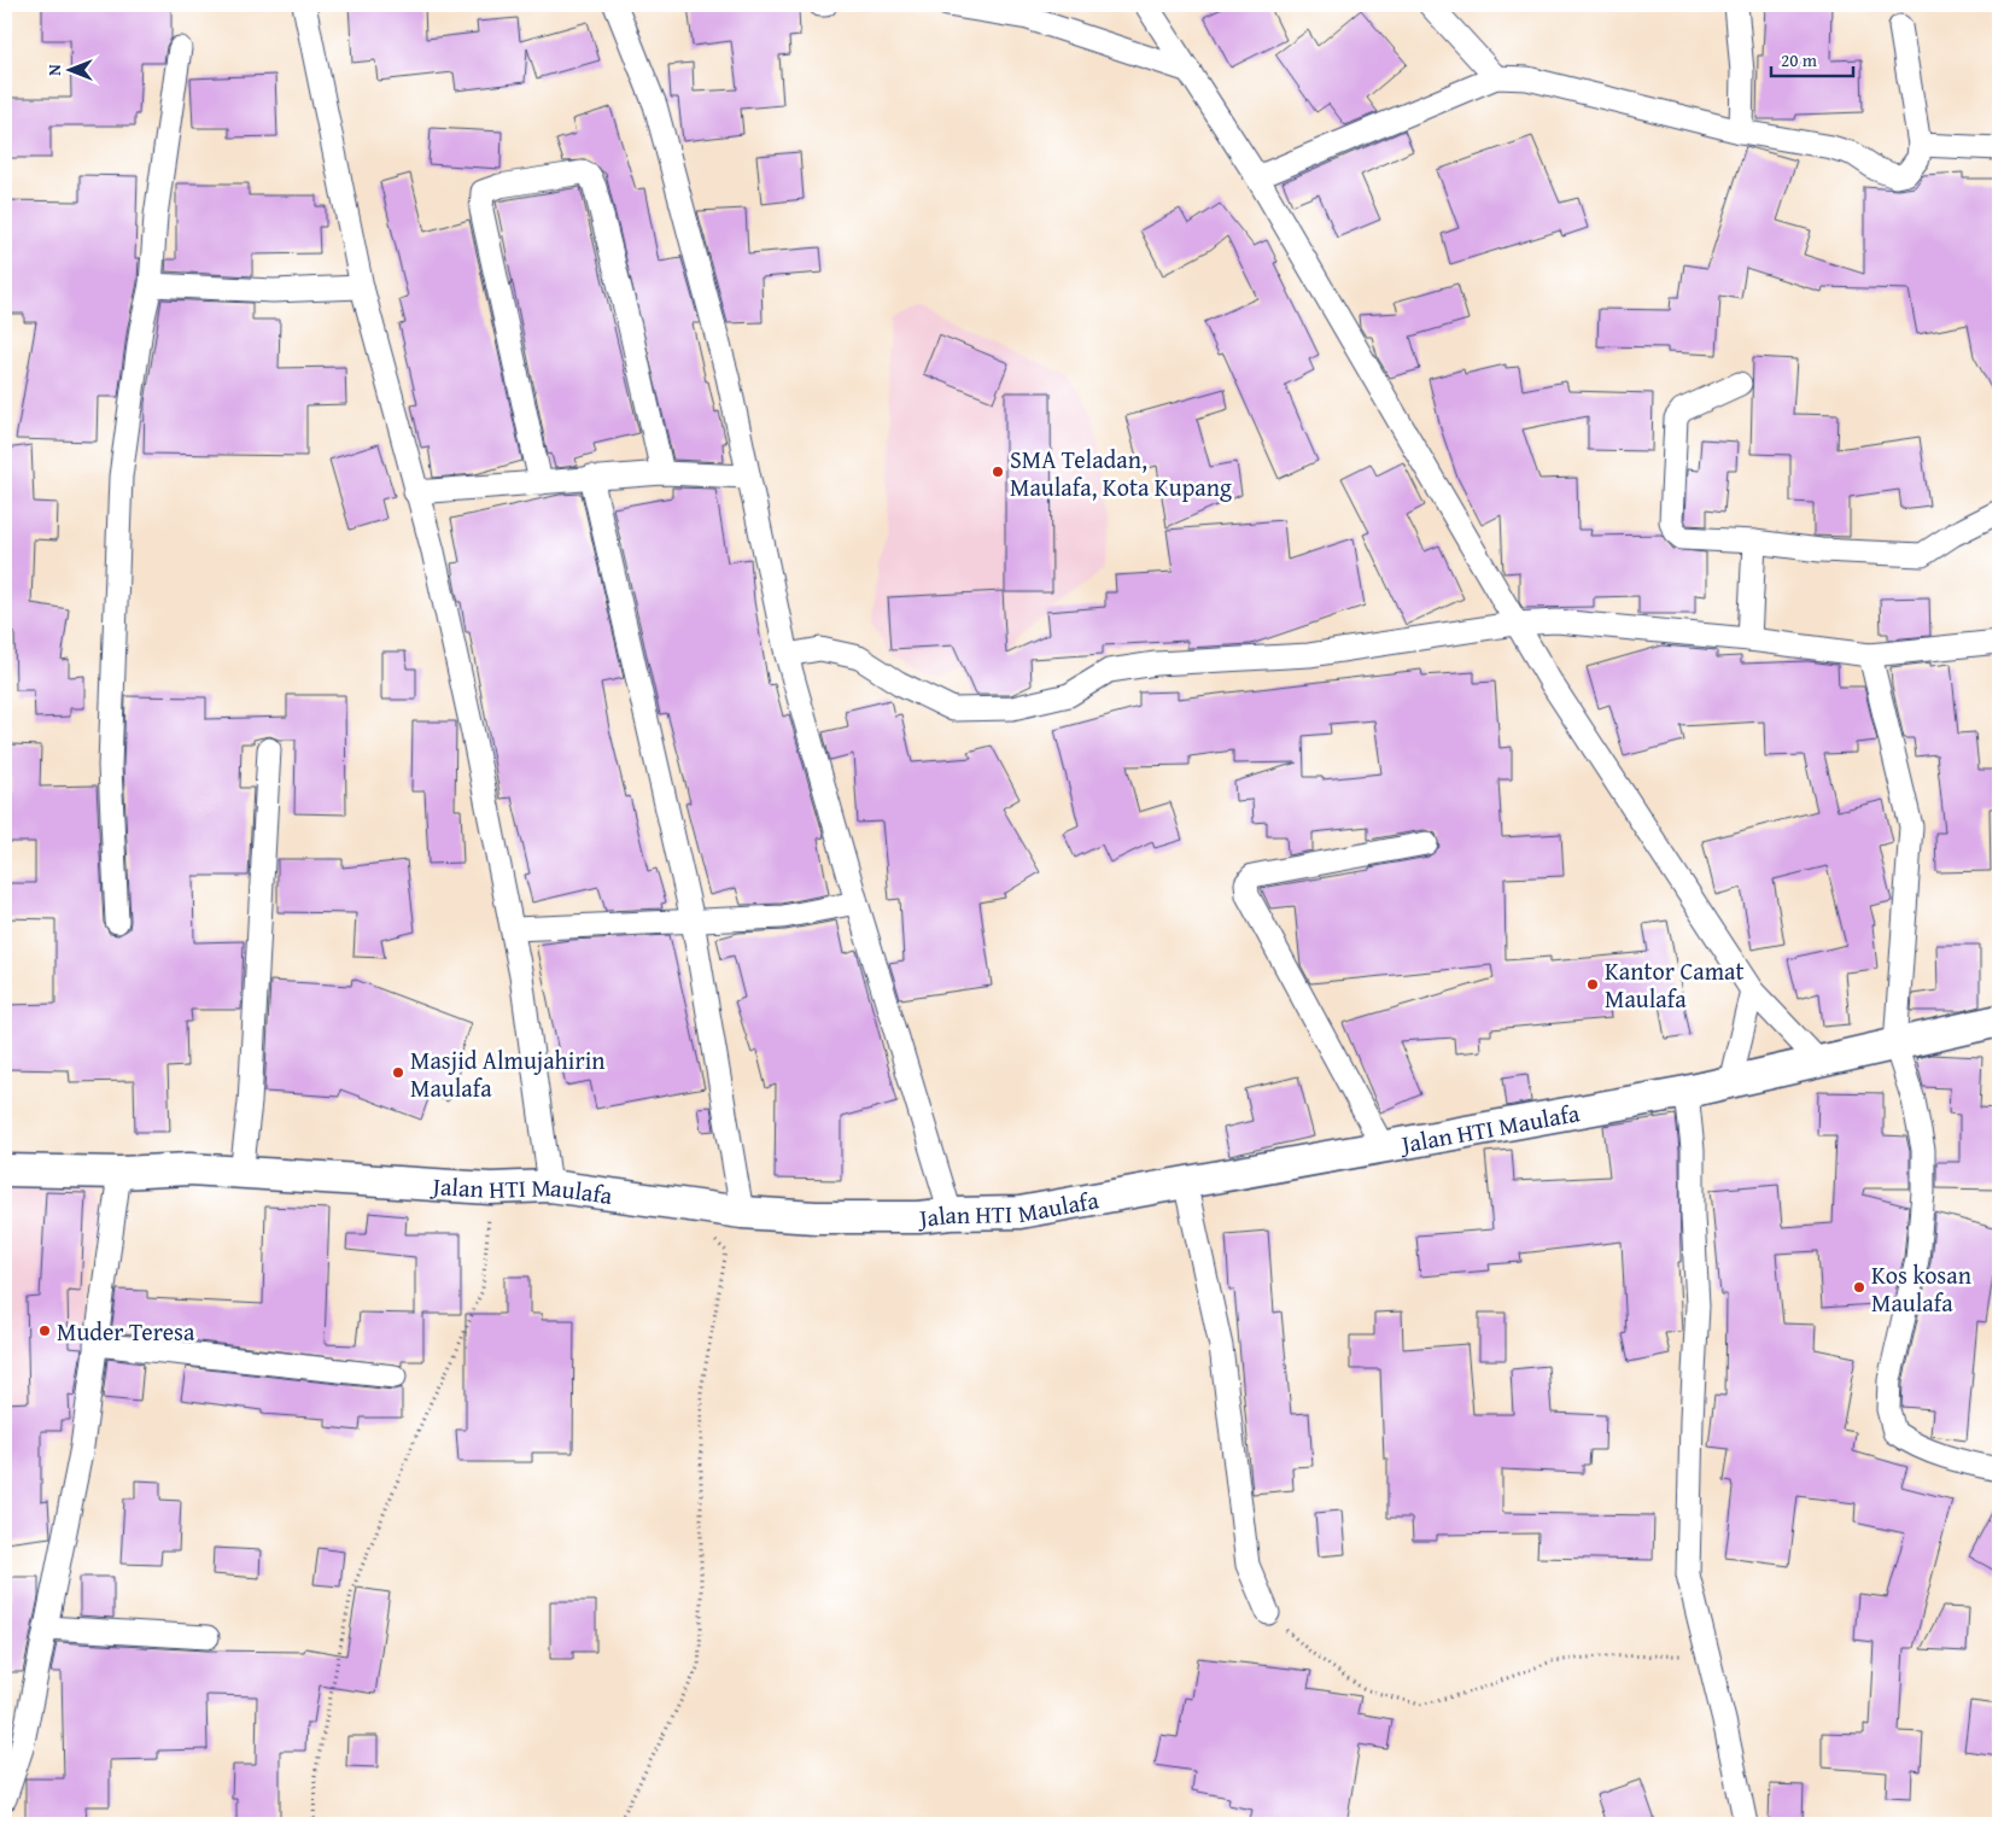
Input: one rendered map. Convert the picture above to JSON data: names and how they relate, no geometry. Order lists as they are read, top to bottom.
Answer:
{
  "streets": {
    "street": ["Jalan HTI Maulafa"]
  },
  "places": [
    "SMA Teladan, Maulafa, Kota Kupang",
    "Kantor Camat Maulafa",
    "Masjid Almujahirin Maulafa",
    "Kos kosan Maulafa",
    "Muder Teresa"
  ],
  "scale_bar": "20 m",
  "north": "left"
}
